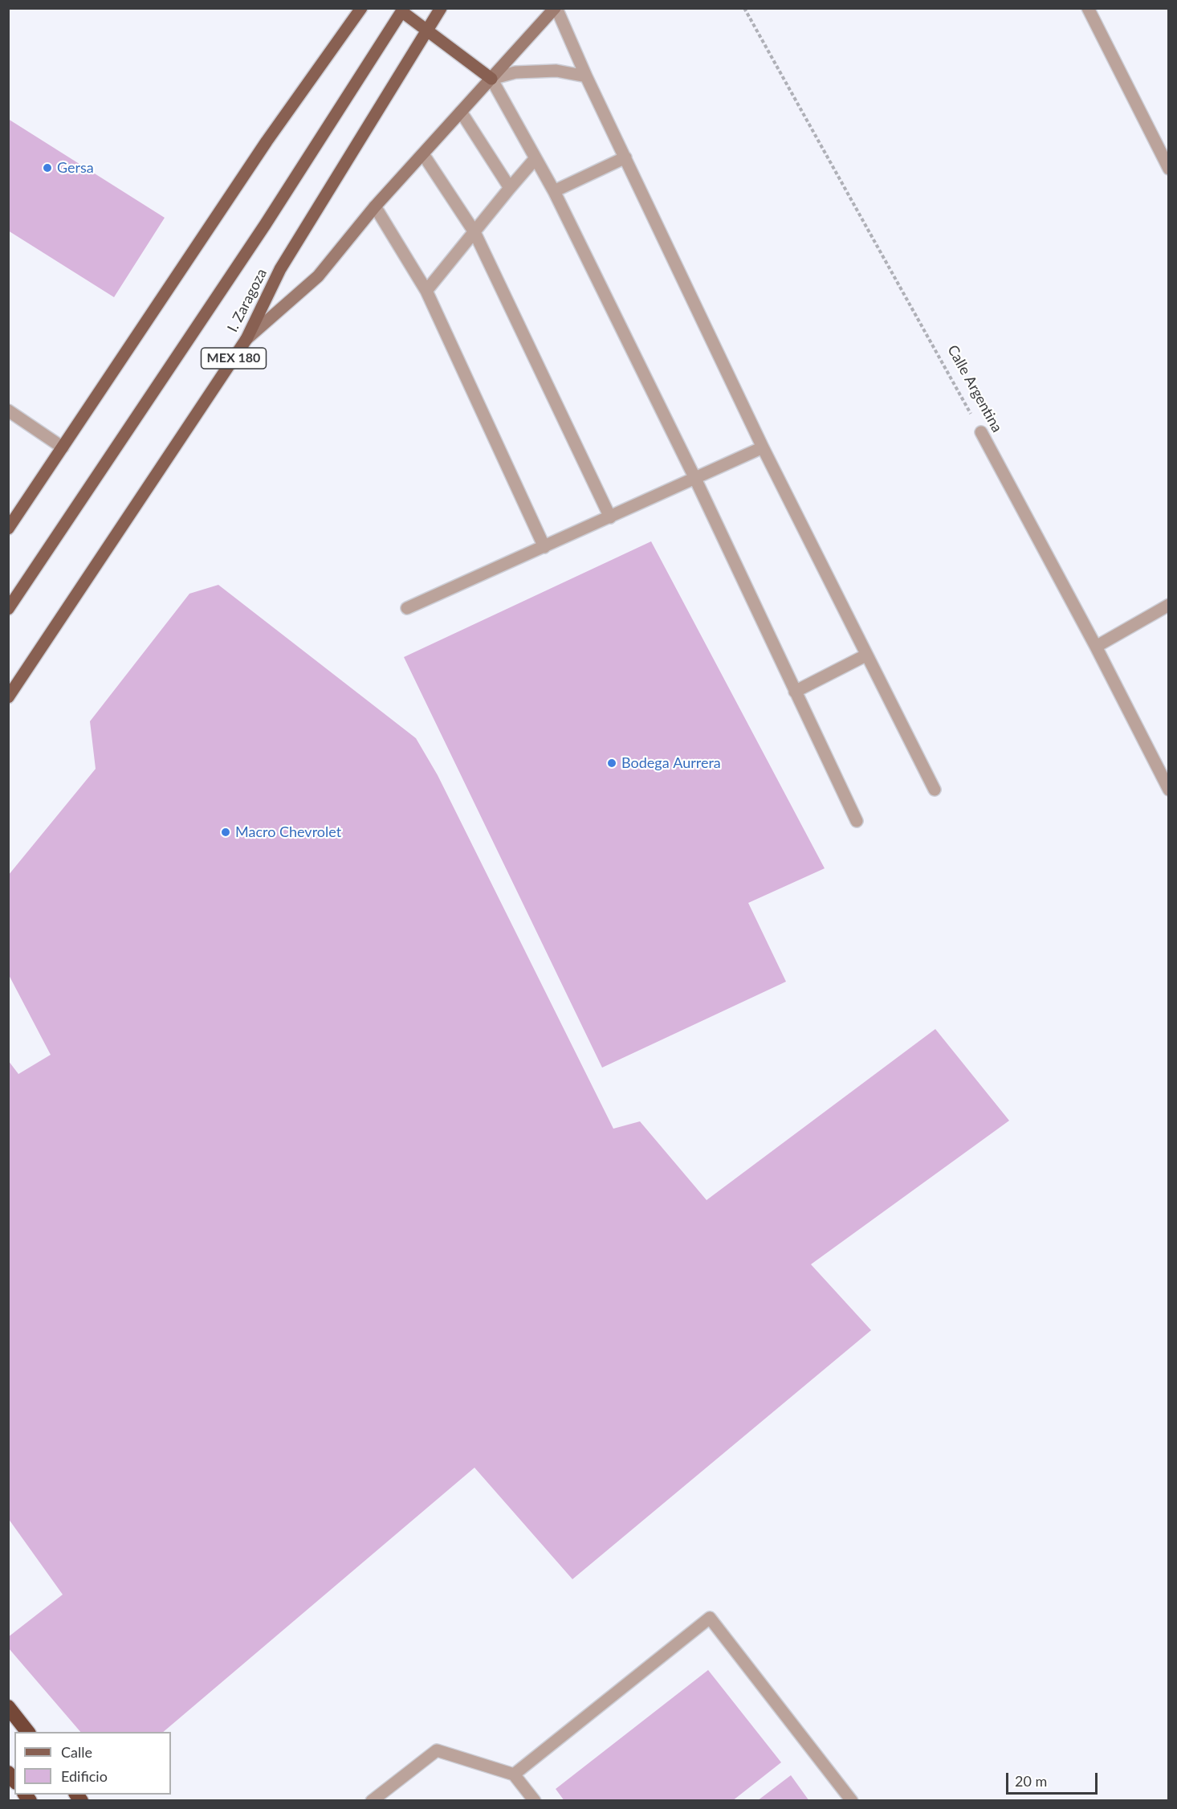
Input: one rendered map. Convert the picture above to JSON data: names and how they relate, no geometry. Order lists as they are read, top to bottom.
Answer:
{
  "streets": {
    "main road": ["I. Zaragoza", "MEX 180"],
    "street": ["Calle Argentina"]
  },
  "places": ["Gersa", "Bodega Aurrera", "Macro Chevrolet"],
  "legend": ["Calle", "Edificio"],
  "scale_bar": "20 m"
}
